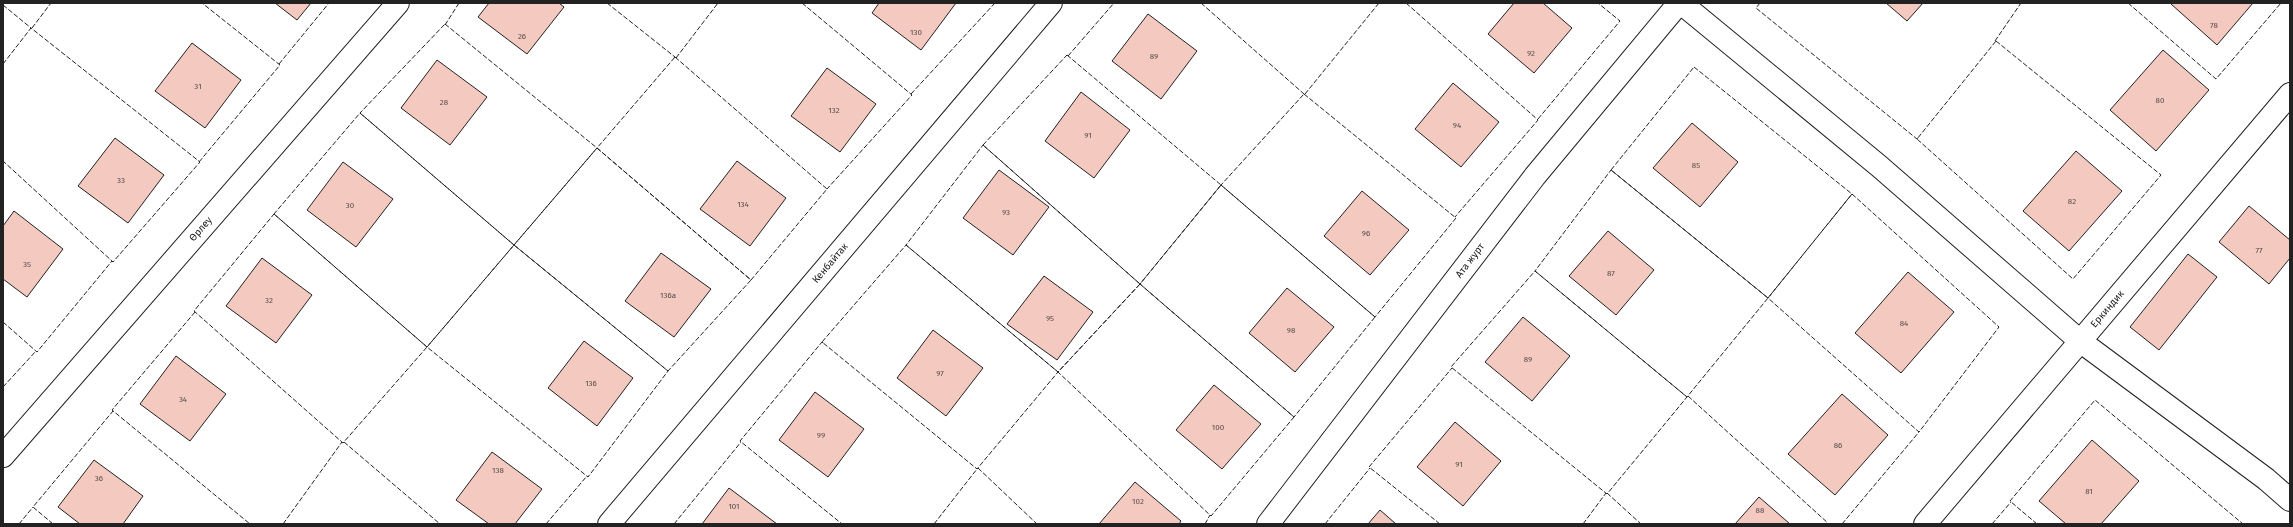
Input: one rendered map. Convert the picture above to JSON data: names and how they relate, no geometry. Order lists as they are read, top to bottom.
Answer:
{
  "streets": {
    "street": [
      "Өрлеу",
      "Ата журт",
      "Кенбайтак",
      "Еркиндик"
    ]
  },
  "house_numbers": [
    "78",
    "130",
    "26",
    "92",
    "89",
    "31",
    "80",
    "28",
    "132",
    "94",
    "91",
    "85",
    "33",
    "82",
    "134",
    "30",
    "93",
    "96",
    "77",
    "35",
    "87",
    "136а",
    "32",
    "95",
    "84",
    "98",
    "89",
    "97",
    "136",
    "34",
    "100",
    "99",
    "86",
    "91",
    "138",
    "36",
    "81",
    "102",
    "101",
    "88"
  ]
}
